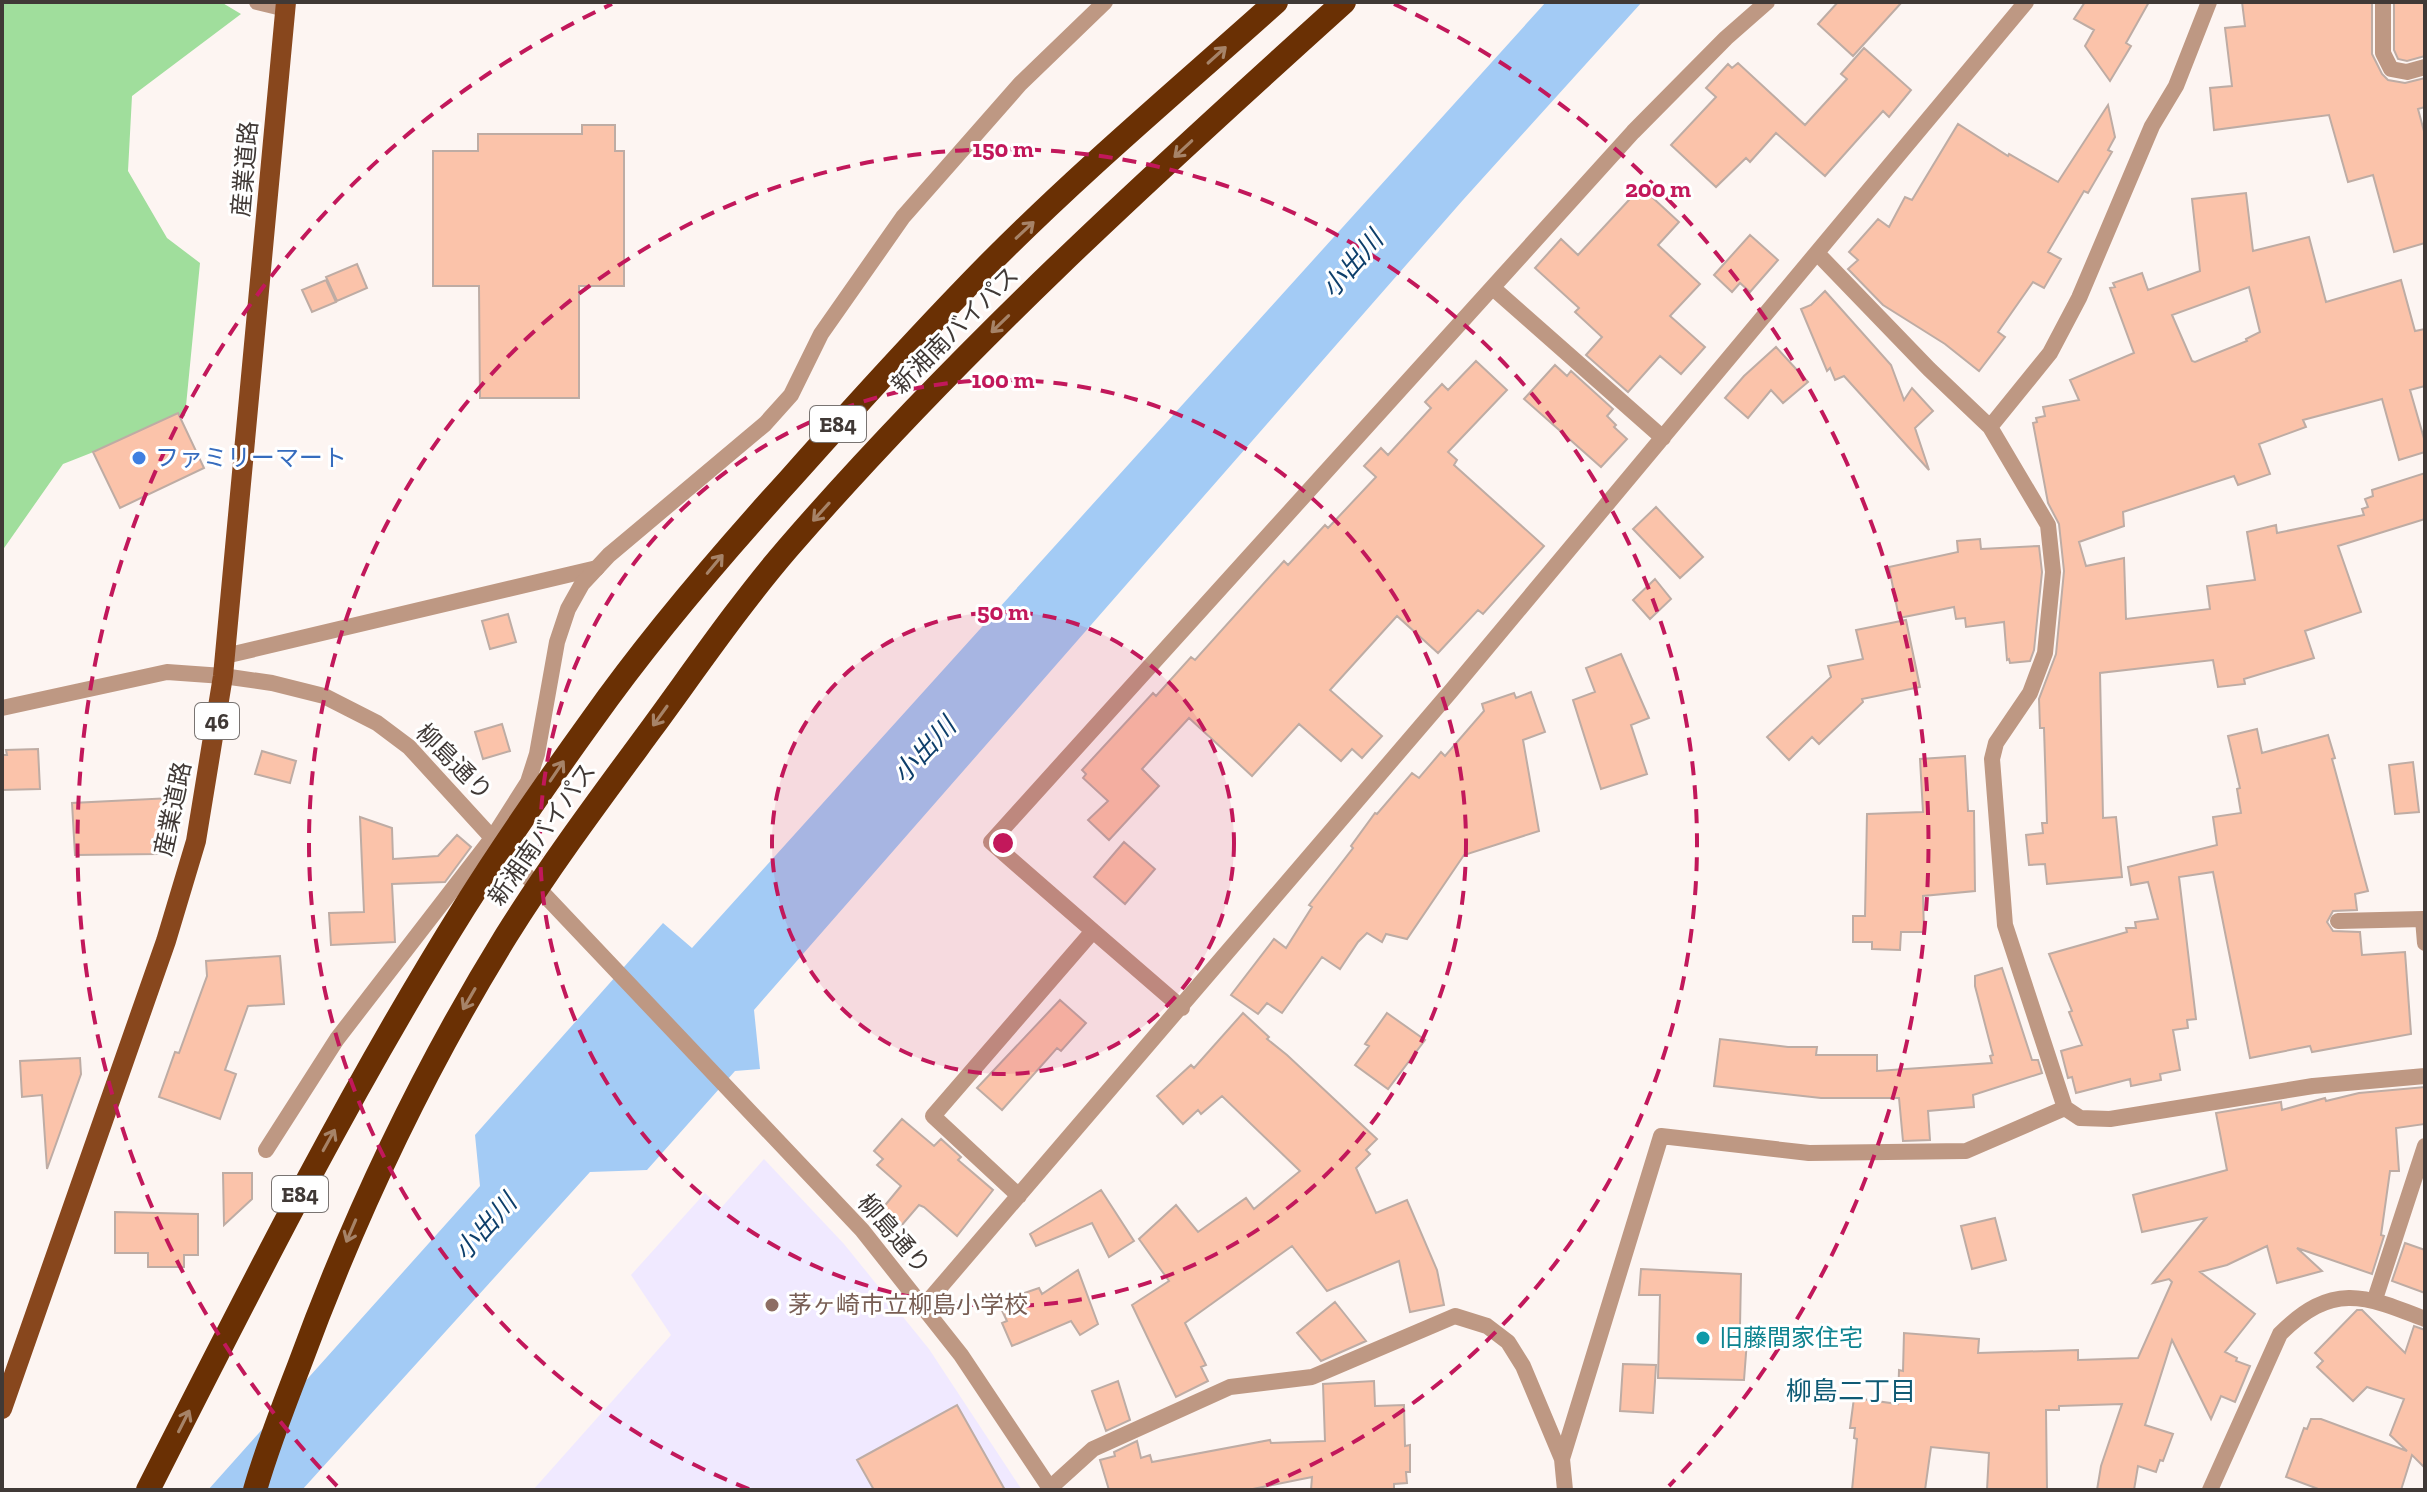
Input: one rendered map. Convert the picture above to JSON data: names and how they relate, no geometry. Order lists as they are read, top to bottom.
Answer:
{
  "streets": {
    "highway": ["新湘南バイパス", "E84"],
    "main road": ["産業道路", "46"],
    "street": ["柳島通り"]
  },
  "crossings": [
    ["産業道路", "柳島通り"]
  ],
  "districts": ["柳島二丁目"],
  "water": ["小出川"],
  "places": ["ファミリーマート", "茅ヶ崎市立柳島小学校", "旧藤間家住宅"],
  "rings": [
    "150 m",
    "200 m",
    "100 m",
    "50 m"
  ]
}
